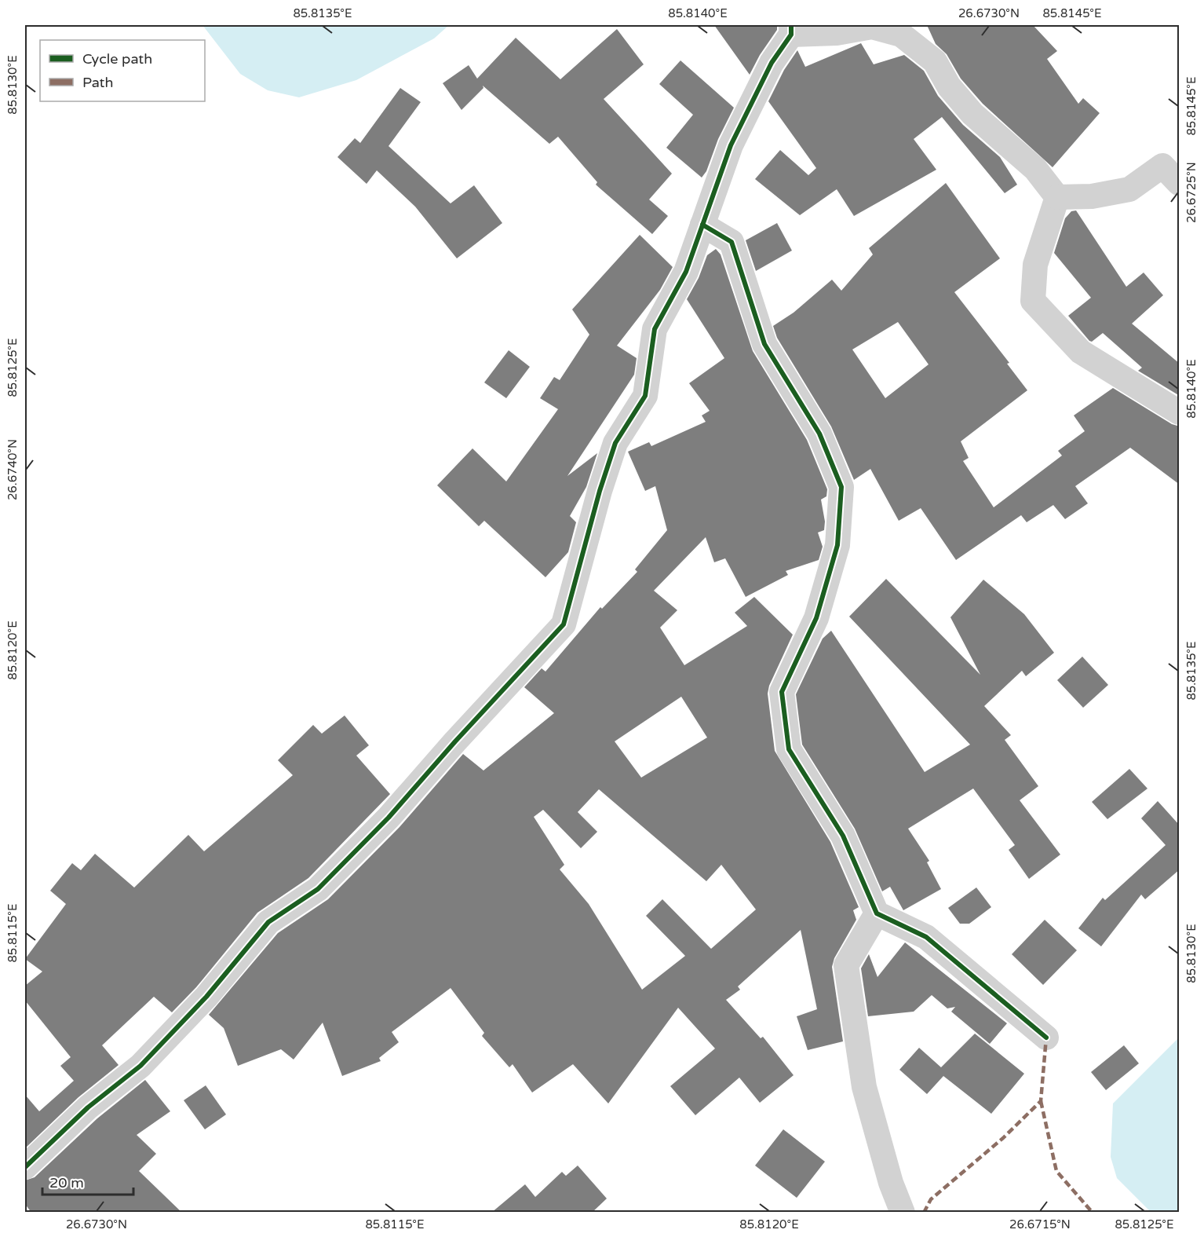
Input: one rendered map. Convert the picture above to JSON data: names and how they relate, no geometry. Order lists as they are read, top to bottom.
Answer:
{
  "legend": ["Cycle path", "Path"],
  "scale_bar": "20 m",
  "coordinates": [
    "85.8135°E",
    "85.8140°E",
    "26.6730°N",
    "85.8145°E",
    "85.8130°E",
    "26.6725°N",
    "85.8125°E",
    "26.6740°N",
    "85.8120°E",
    "85.8115°E",
    "26.6715°N"
  ]
}
